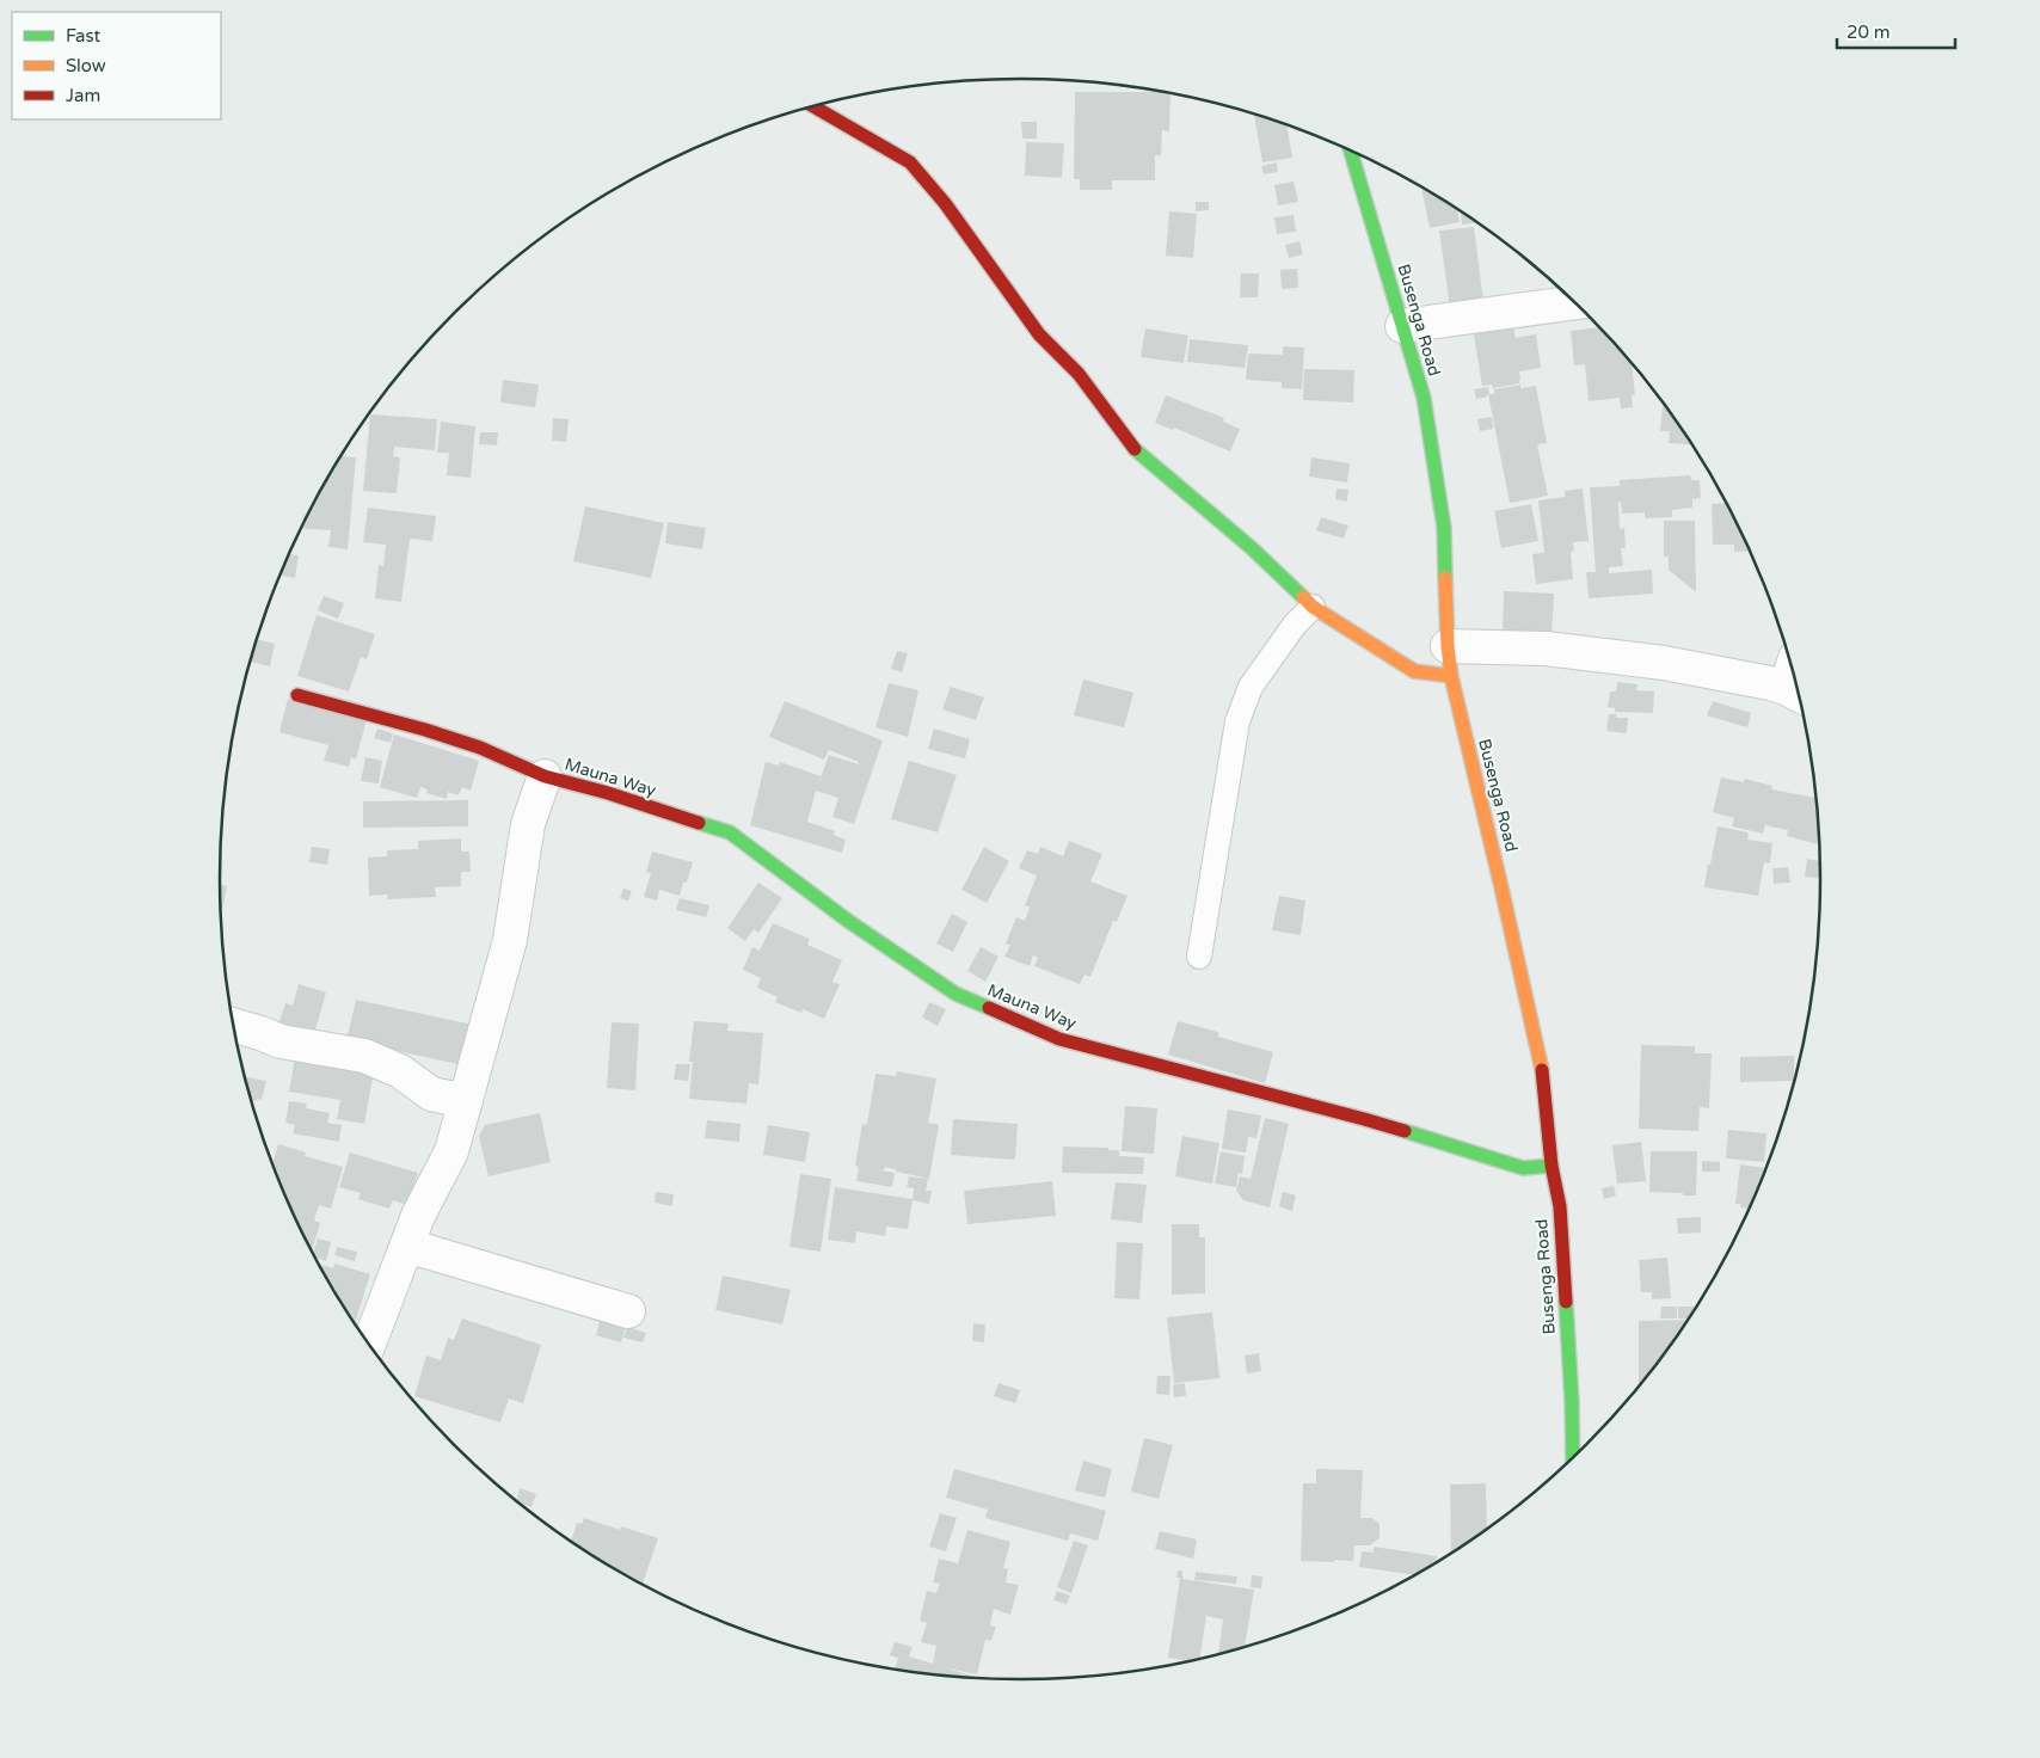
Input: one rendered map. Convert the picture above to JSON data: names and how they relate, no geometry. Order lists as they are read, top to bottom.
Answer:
{
  "streets": {
    "street": ["Busenga Road", "Mauna Way"]
  },
  "crossings": [
    ["Busenga Road", "Mauna Way"]
  ],
  "legend": ["Fast", "Slow", "Jam"],
  "scale_bar": "20 m"
}
